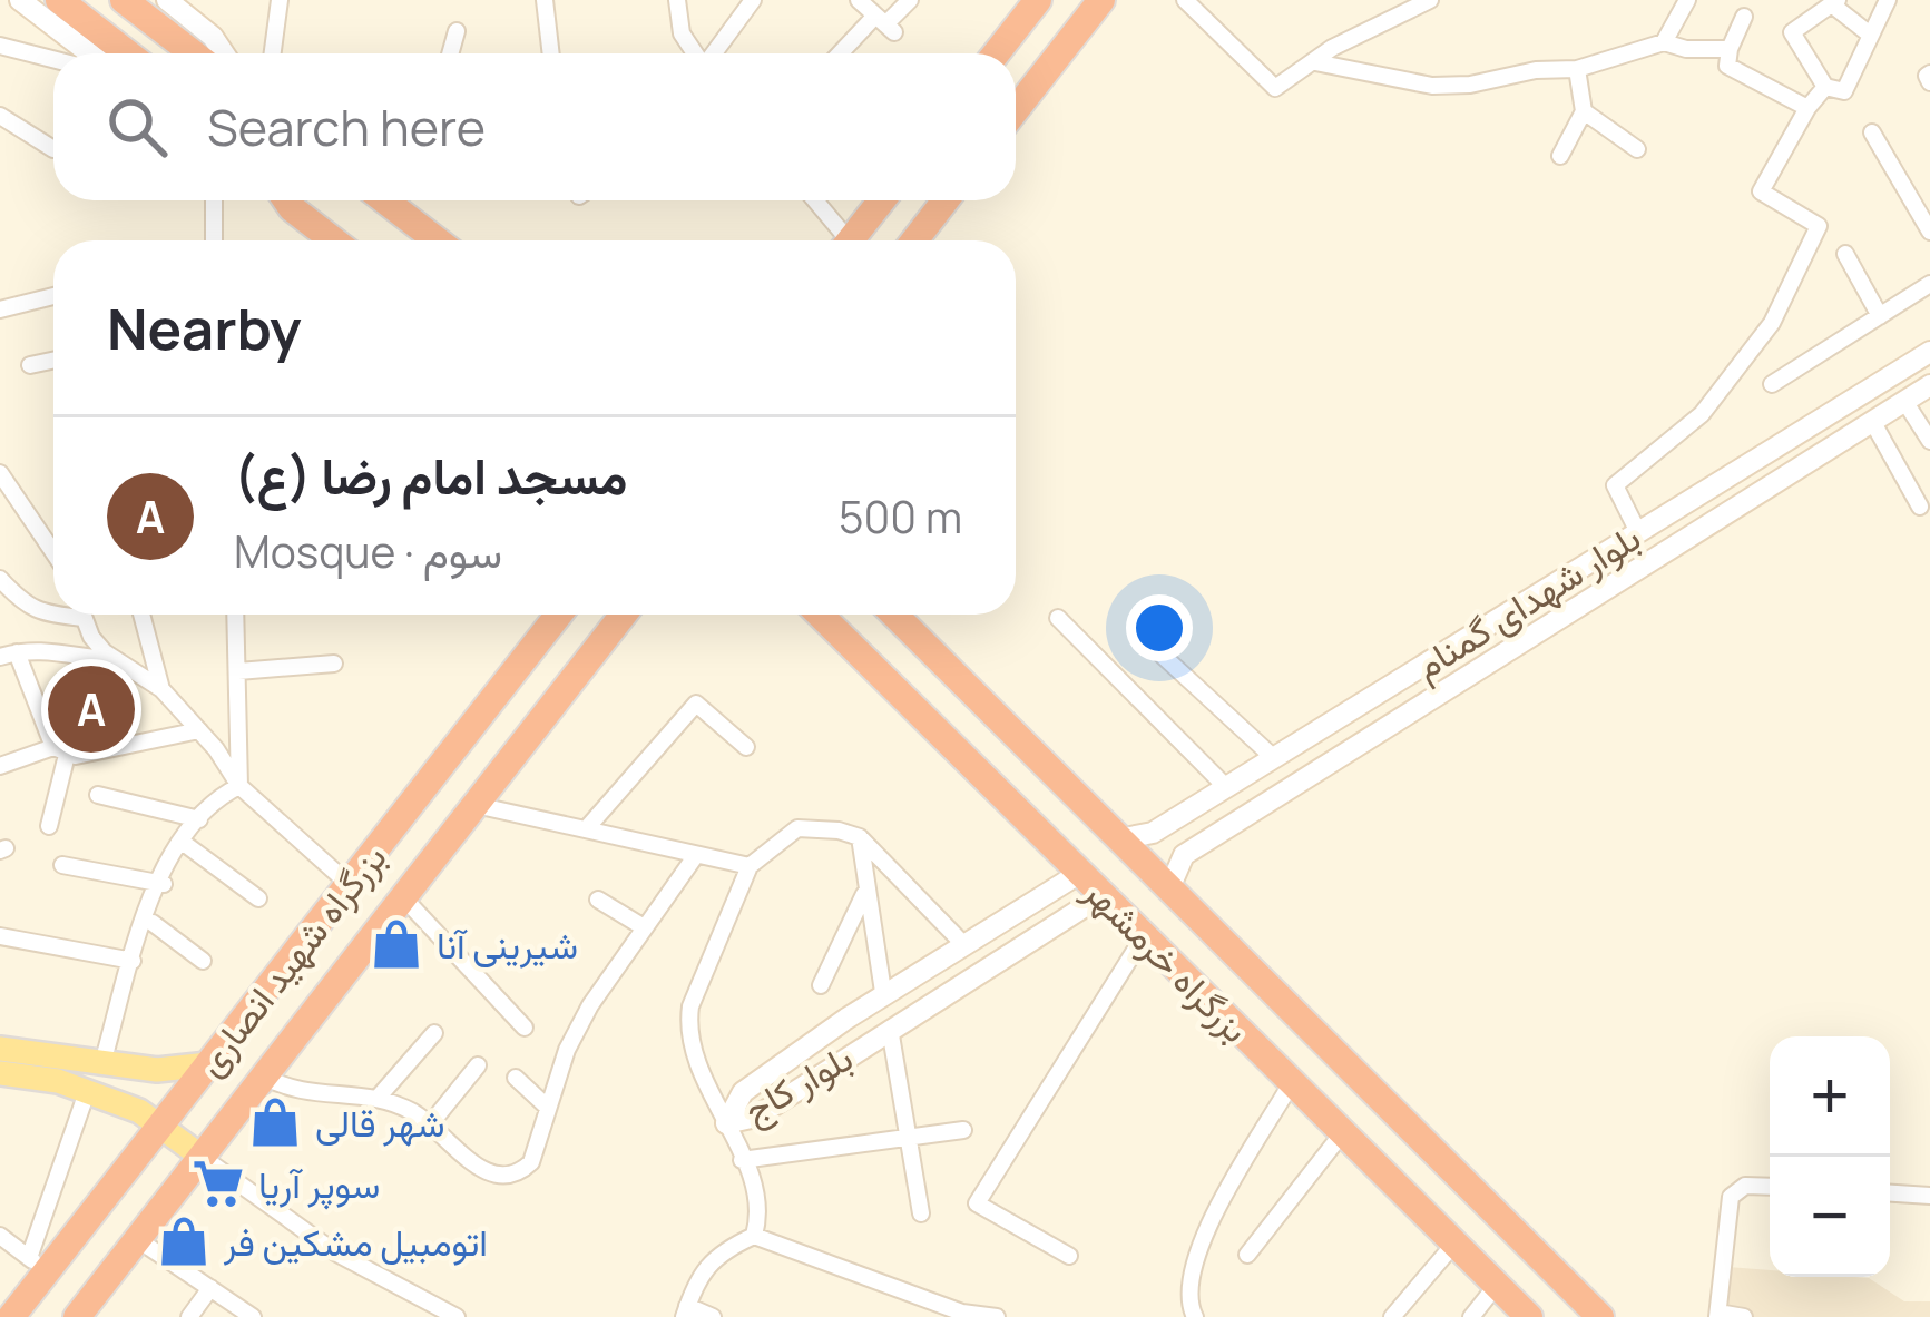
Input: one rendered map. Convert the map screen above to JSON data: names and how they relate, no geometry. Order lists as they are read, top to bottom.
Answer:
{
  "streets": {
    "highway": ["بزرگراه شهید انصاری", "بزرگراه خرمشهر"],
    "main road": ["بلوار شهدای گمنام", "بلوار کاج"]
  },
  "crossings": [
    ["بلوار شهدای گمنام", "بزرگراه خرمشهر"],
    ["بزرگراه خرمشهر", "بلوار کاج"]
  ],
  "places": {
    "shop": ["شیرینی آنا", "شهر قالی", "اتومبیل مشکین فر"],
    "supermarket": ["سوپر آریا"]
  },
  "page": {
    "search": "Search here",
    "heading": "Nearby",
    "list": [
      {
        "mark": "A",
        "name": "مسجد امام رضا (ع)",
        "note": "Mosque · سوم",
        "value": "500 m"
      }
    ],
    "pins": "A",
    "map_buttons": ["+", "−"]
  }
}
